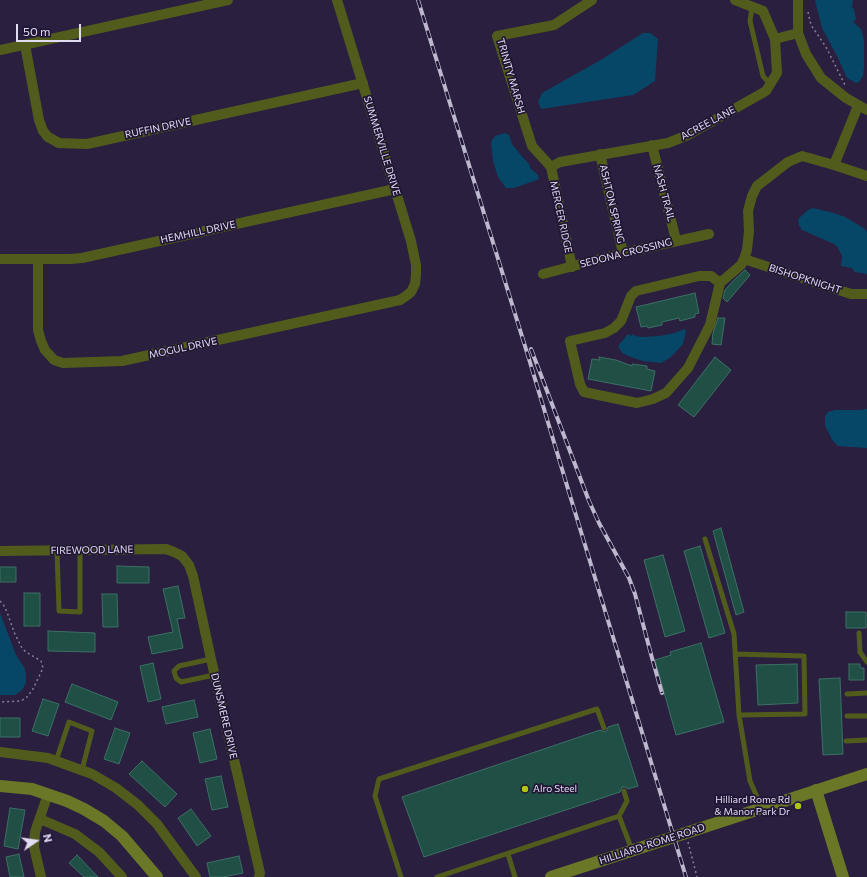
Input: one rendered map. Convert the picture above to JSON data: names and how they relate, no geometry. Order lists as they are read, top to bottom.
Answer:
{
  "streets": {
    "main road": ["HILLIARD-ROME ROAD"],
    "street": [
      "TRINITY MARSH",
      "ACREE LANE",
      "RUFFIN DRIVE",
      "SUMMERVILLE DRIVE",
      "NASH TRAIL",
      "ASHTON SPRING",
      "MERCER RIDGE",
      "HEMHILL DRIVE",
      "SEDONA CROSSING",
      "BISHOPKNIGHT",
      "MOGUL DRIVE",
      "FIREWOOD LANE",
      "DUNSMERE DRIVE"
    ]
  },
  "crossings": [
    ["TRINITY MARSH", "ACREE LANE"],
    ["TRINITY MARSH", "MERCER RIDGE"],
    ["ACREE LANE", "NASH TRAIL"],
    ["ACREE LANE", "ASHTON SPRING"],
    ["ACREE LANE", "MERCER RIDGE"],
    ["RUFFIN DRIVE", "SUMMERVILLE DRIVE"],
    ["SUMMERVILLE DRIVE", "HEMHILL DRIVE"],
    ["SUMMERVILLE DRIVE", "MOGUL DRIVE"],
    ["NASH TRAIL", "SEDONA CROSSING"],
    ["ASHTON SPRING", "SEDONA CROSSING"],
    ["MERCER RIDGE", "SEDONA CROSSING"],
    ["HEMHILL DRIVE", "MOGUL DRIVE"],
    ["FIREWOOD LANE", "DUNSMERE DRIVE"]
  ],
  "places": ["Alro Steel", "Hilliard Rome Rd & Manor Park Dr"],
  "scale_bar": "50 m",
  "north": "right"
}
